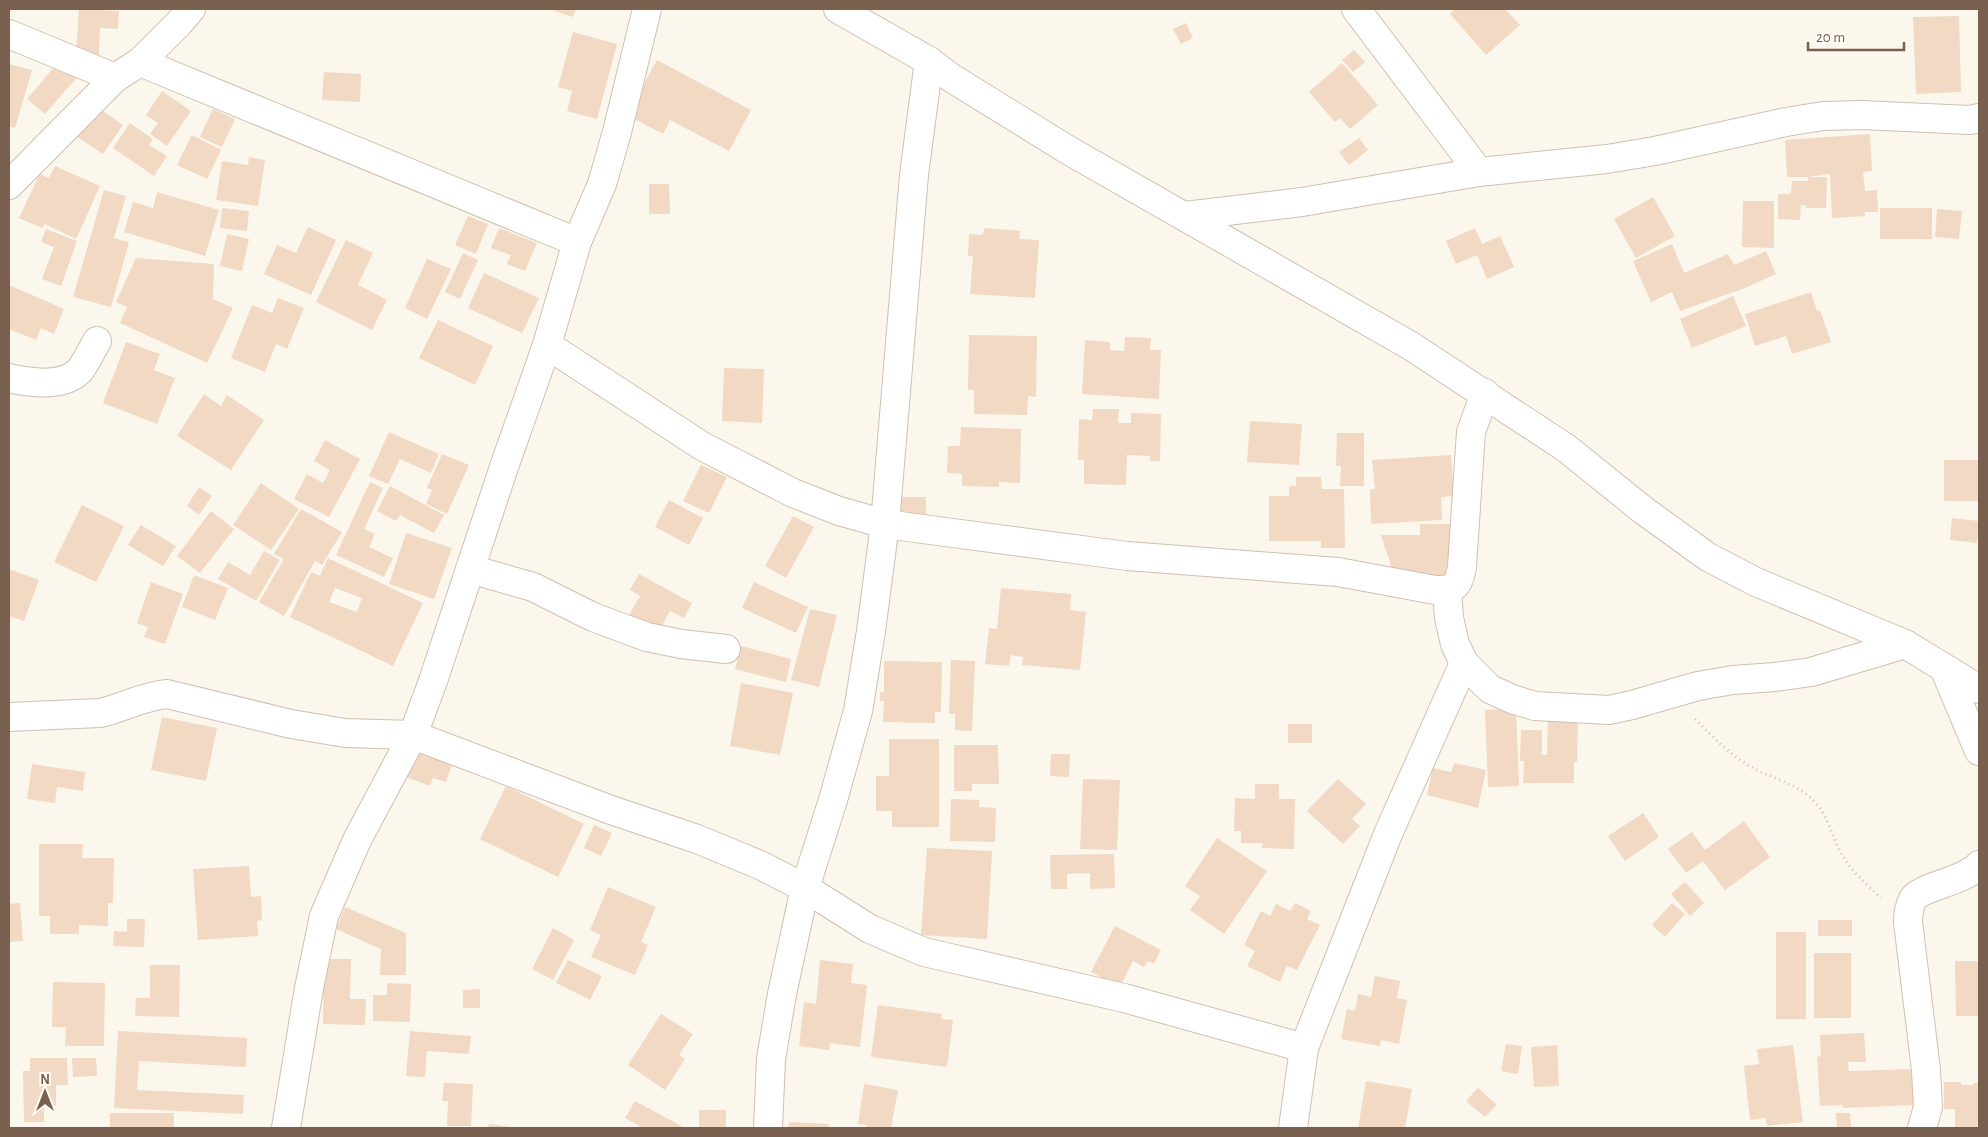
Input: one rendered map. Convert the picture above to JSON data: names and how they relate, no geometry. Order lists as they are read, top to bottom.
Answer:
{
  "scale_bar": "20 m",
  "north": "top"
}
